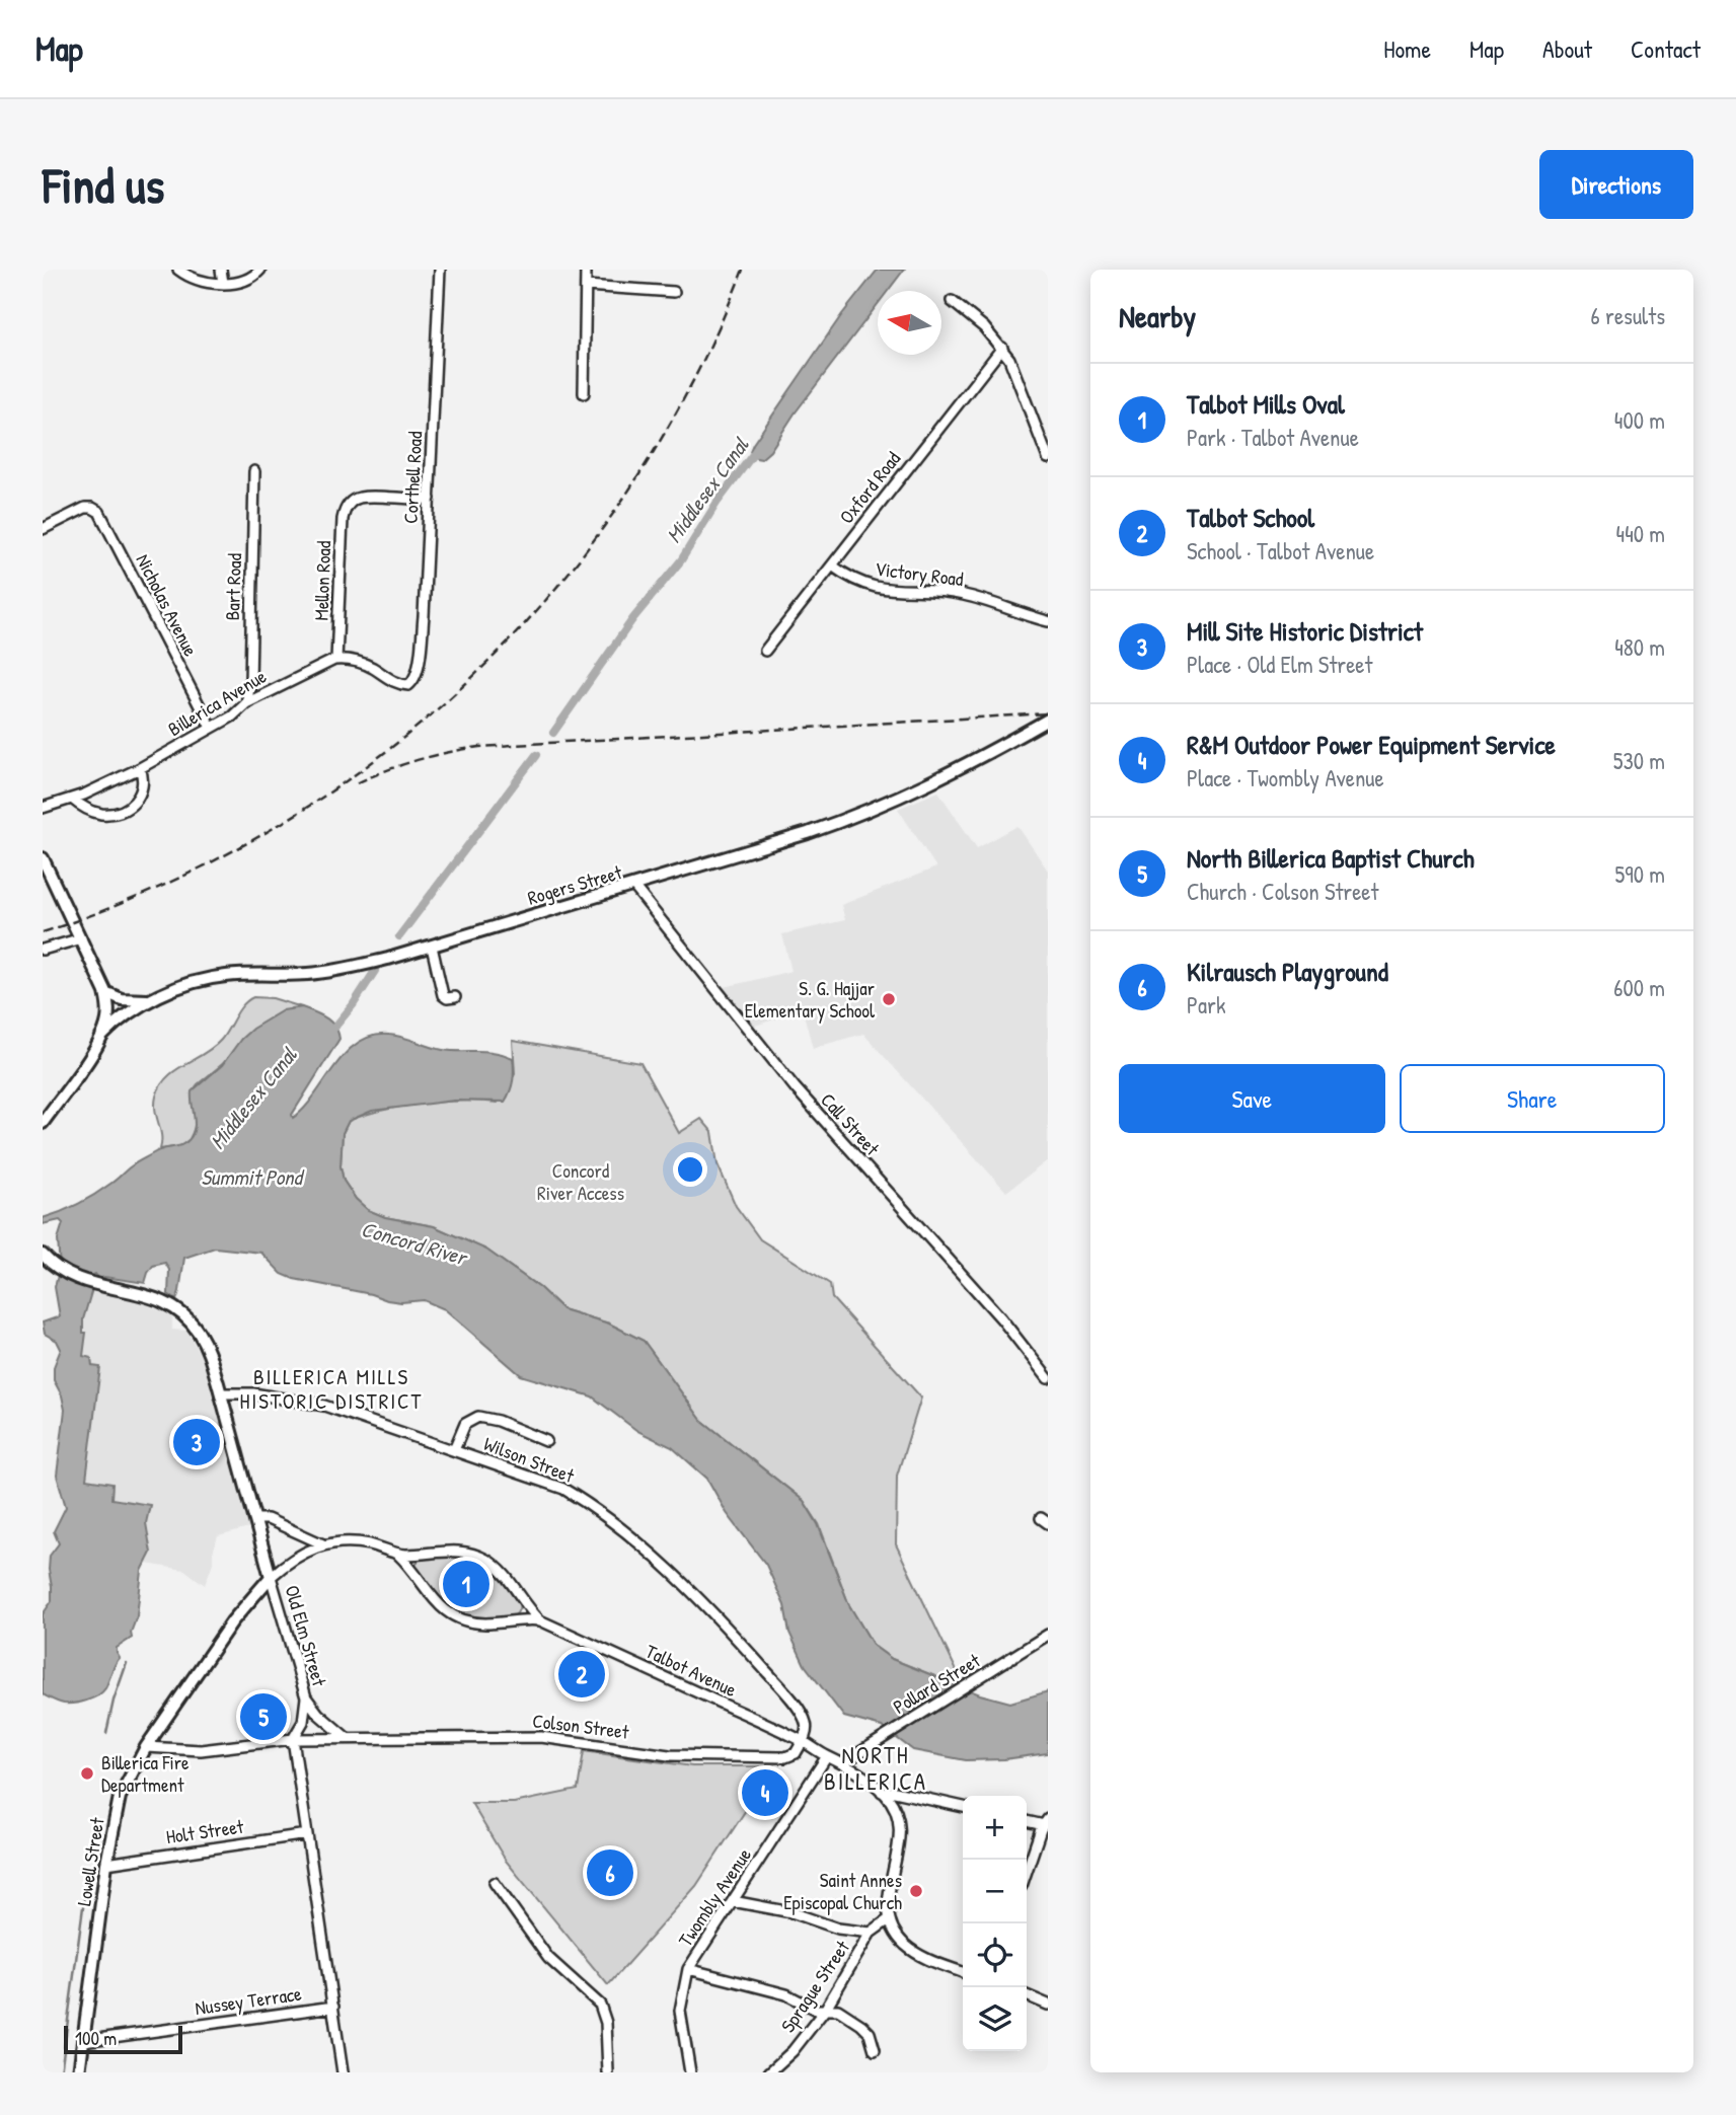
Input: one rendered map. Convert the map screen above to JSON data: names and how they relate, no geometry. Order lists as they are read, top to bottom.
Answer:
{
  "streets": {
    "main road": ["Rogers Street", "Old Elm Street", "Lowell Street"],
    "street": [
      "Corthell Road",
      "Oxford Road",
      "Victory Road",
      "Mellon Road",
      "Bart Road",
      "Nicholas Avenue",
      "Billerica Avenue",
      "Call Street",
      "Wilson Street",
      "Talbot Avenue",
      "Pollard Street",
      "Colson Street",
      "Holt Street",
      "Twombly Avenue",
      "Sprague Street",
      "Nussey Terrace"
    ]
  },
  "crossings": [
    ["Corthell Road", "Mellon Road"],
    ["Corthell Road", "Billerica Avenue"],
    ["Oxford Road", "Victory Road"],
    ["Mellon Road", "Billerica Avenue"],
    ["Bart Road", "Billerica Avenue"],
    ["Nicholas Avenue", "Billerica Avenue"],
    ["Rogers Street", "Call Street"],
    ["Wilson Street", "Old Elm Street"],
    ["Wilson Street", "Talbot Avenue"],
    ["Wilson Street", "Colson Street"],
    ["Old Elm Street", "Talbot Avenue"],
    ["Old Elm Street", "Colson Street"],
    ["Old Elm Street", "Holt Street"],
    ["Old Elm Street", "Lowell Street"],
    ["Old Elm Street", "Nussey Terrace"],
    ["Talbot Avenue", "Colson Street"],
    ["Talbot Avenue", "Lowell Street"],
    ["Talbot Avenue", "Twombly Avenue"],
    ["Colson Street", "Lowell Street"],
    ["Holt Street", "Lowell Street"],
    ["Lowell Street", "Nussey Terrace"]
  ],
  "districts": ["BILLERICA MILLS HISTORIC DISTRICT", "NORTH BILLERICA"],
  "water": ["Middlesex Canal", "Summit Pond", "Concord River"],
  "parks": ["Concord River Access"],
  "places": ["S. G. Hajjar Elementary School", "Billerica Fire Department", "Saint Annes Episcopal Church"],
  "scale_bar": "100 m",
  "north": "left",
  "page": {
    "header": "Map",
    "nav": [
      "Home",
      "Map",
      "About",
      "Contact"
    ],
    "buttons": [
      "Directions",
      ["Save", "Share"]
    ],
    "title": "Find us",
    "heading": ["Nearby", "6 results"],
    "list": [
      {
        "mark": "1",
        "name": "Talbot Mills Oval",
        "note": "Park · Talbot Avenue",
        "value": "400 m"
      },
      {
        "mark": "2",
        "name": "Talbot School",
        "note": "School · Talbot Avenue",
        "value": "440 m"
      },
      {
        "mark": "3",
        "name": "Mill Site Historic District",
        "note": "Place · Old Elm Street",
        "value": "480 m"
      },
      {
        "mark": "4",
        "name": "R&M Outdoor Power Equipment Service",
        "note": "Place · Twombly Avenue",
        "value": "530 m"
      },
      {
        "mark": "5",
        "name": "North Billerica Baptist Church",
        "note": "Church · Colson Street",
        "value": "590 m"
      },
      {
        "mark": "6",
        "name": "Kilrausch Playground",
        "note": "Park",
        "value": "600 m"
      }
    ],
    "pins": [
      "3",
      "1",
      "2",
      "5",
      "4",
      "6"
    ],
    "map_buttons": ["+", "−"],
    "scale": "100 m"
  }
}
